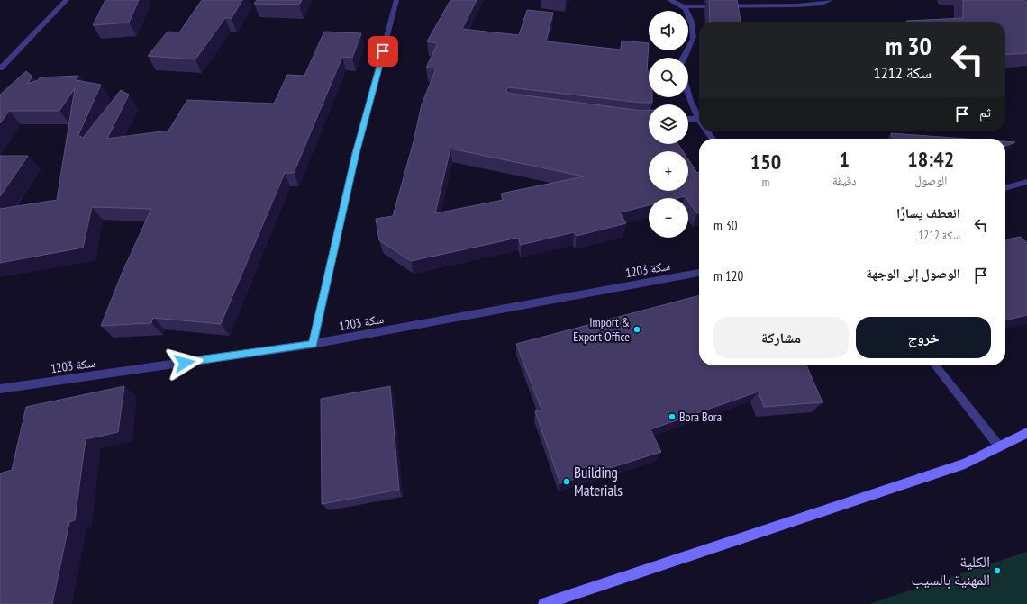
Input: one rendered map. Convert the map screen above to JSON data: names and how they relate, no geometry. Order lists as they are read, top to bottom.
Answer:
{
  "streets": {
    "street": ["سكة 1203"]
  },
  "places": [
    "Import & Export Office",
    "Bora Bora",
    "Building Materials",
    "الكلية المهنية بالسيب"
  ],
  "page": {
    "map_buttons": ["+", "−"],
    "turn": ["30 m", "سكة 1212"],
    "then": "ثم",
    "eta": [
      "18:42",
      "الوصول",
      "1",
      "دقيقة",
      "150",
      "m"
    ],
    "list": [
      {
        "name": "انعطف يسارًا",
        "note": "سكة 1212",
        "value": "30 m"
      },
      {
        "name": "الوصول إلى الوجهة",
        "value": "120 m"
      }
    ],
    "buttons": ["خروج", "مشاركة"]
  }
}
